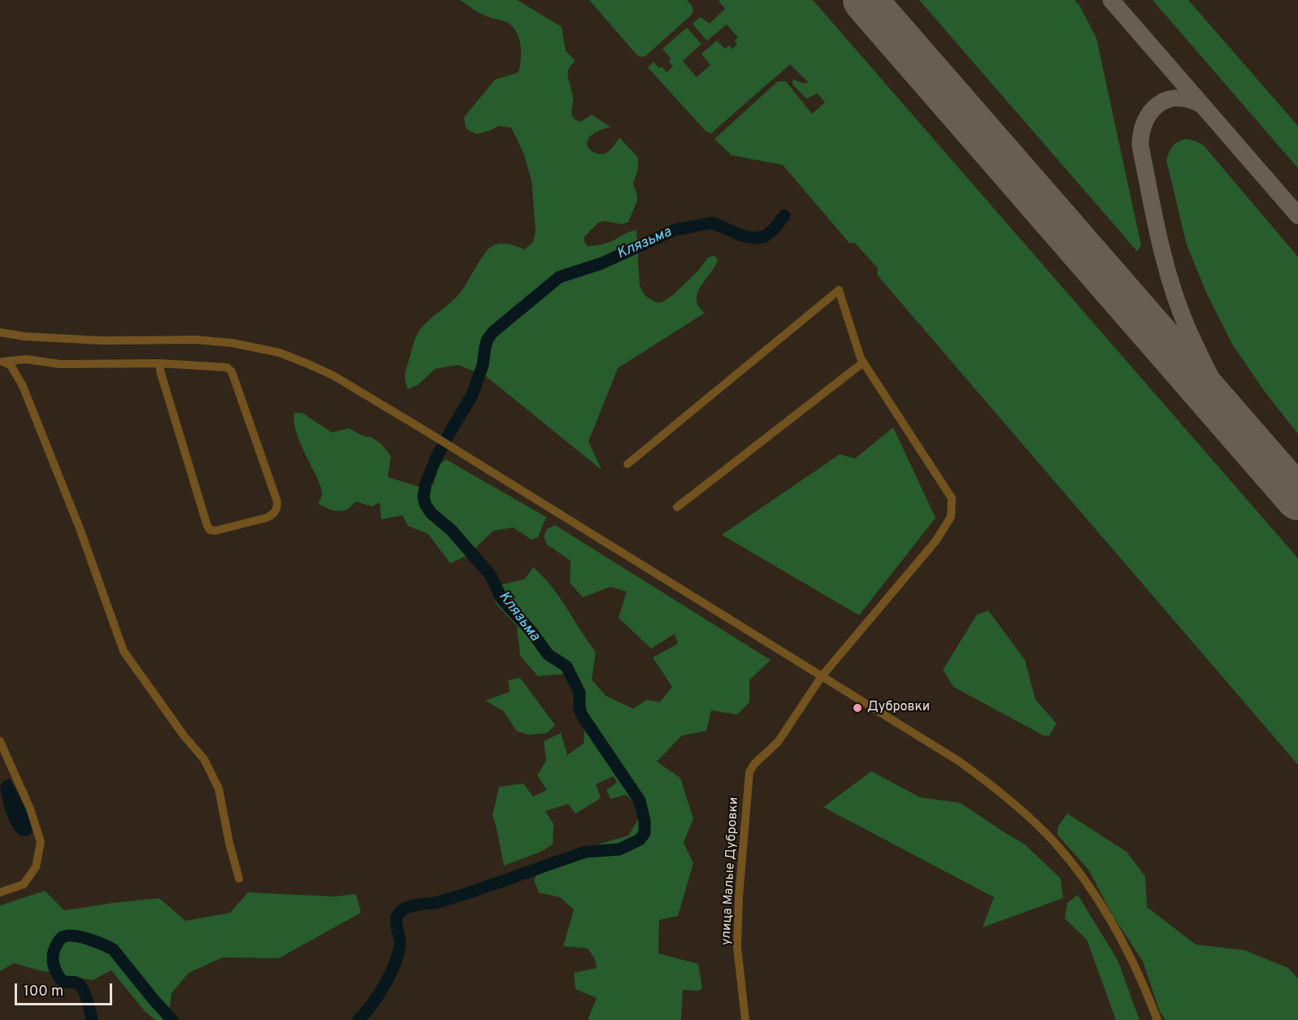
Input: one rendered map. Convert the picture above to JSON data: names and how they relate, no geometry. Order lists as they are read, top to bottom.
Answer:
{
  "streets": {
    "street": ["улица Малые Дубровки"]
  },
  "water": ["Клязьма"],
  "places": ["Дубровки"],
  "scale_bar": "100 m"
}
